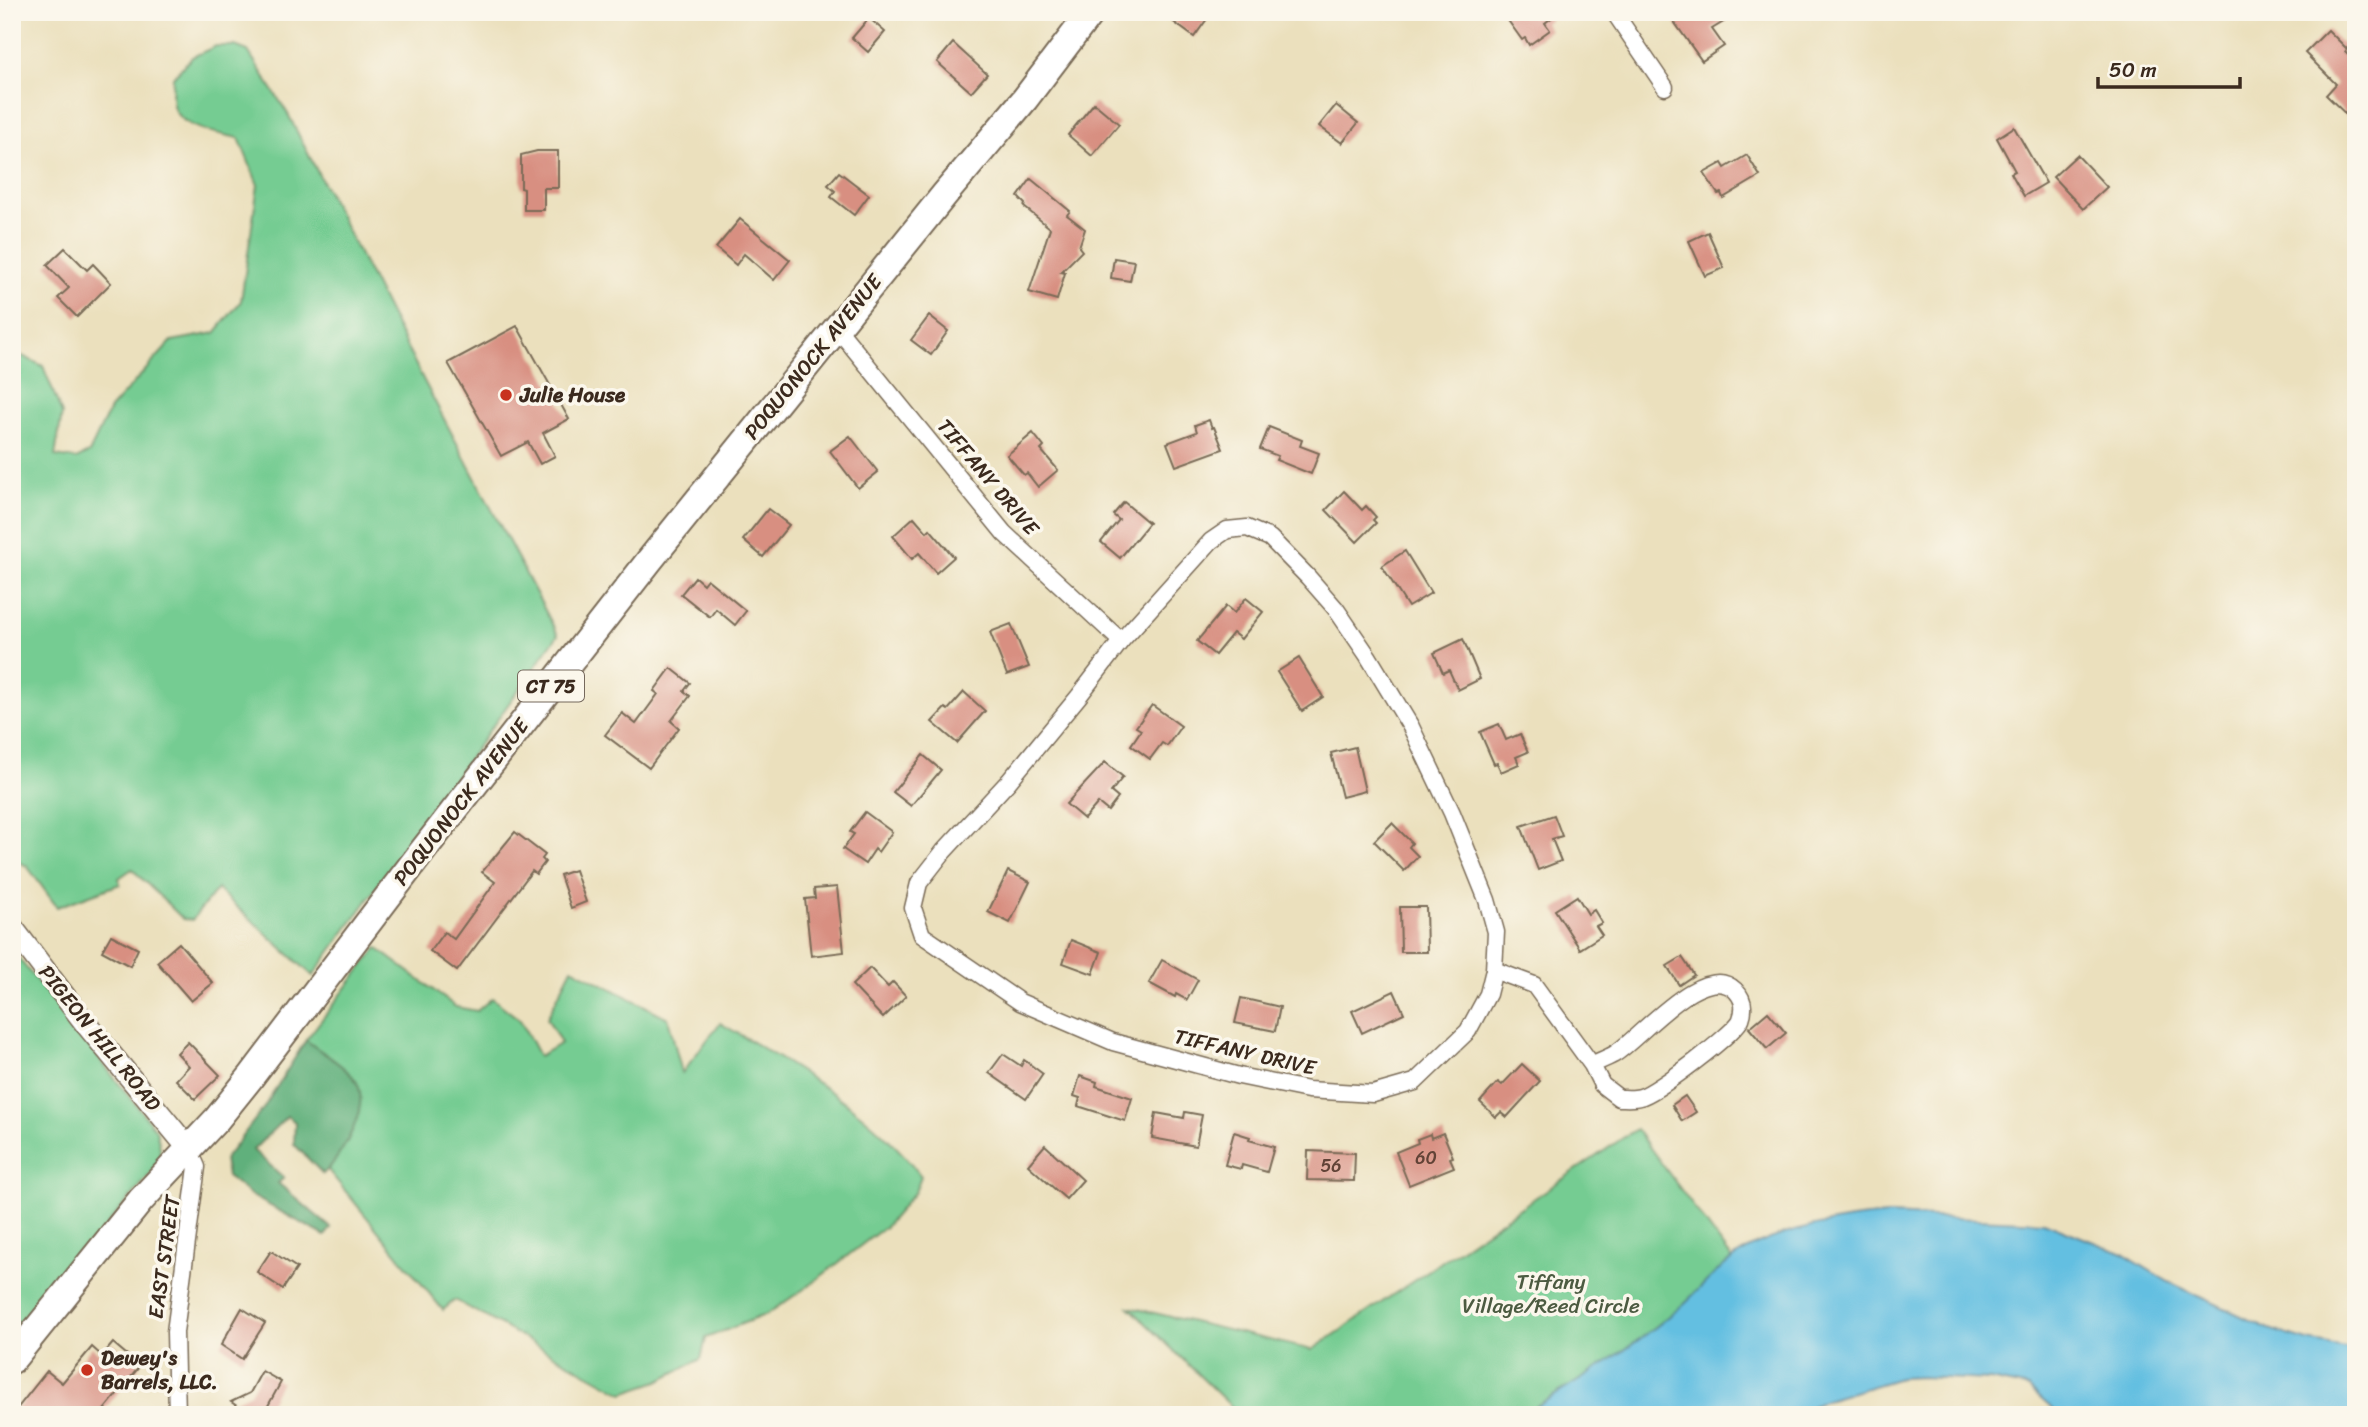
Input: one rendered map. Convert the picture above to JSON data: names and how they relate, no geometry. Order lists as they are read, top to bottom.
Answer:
{
  "streets": {
    "main road": ["POQUONOCK AVENUE", "CT 75"],
    "street": ["TIFFANY DRIVE", "PIGEON HILL ROAD", "EAST STREET"]
  },
  "crossings": [
    ["POQUONOCK AVENUE", "TIFFANY DRIVE"],
    ["POQUONOCK AVENUE", "PIGEON HILL ROAD"],
    ["POQUONOCK AVENUE", "EAST STREET"],
    ["PIGEON HILL ROAD", "EAST STREET"]
  ],
  "parks": ["Tiffany Village/Reed Circle"],
  "places": ["Julie House", "Dewey's Barrels, LLC."],
  "house_numbers": ["60", "56"],
  "scale_bar": "50 m"
}
